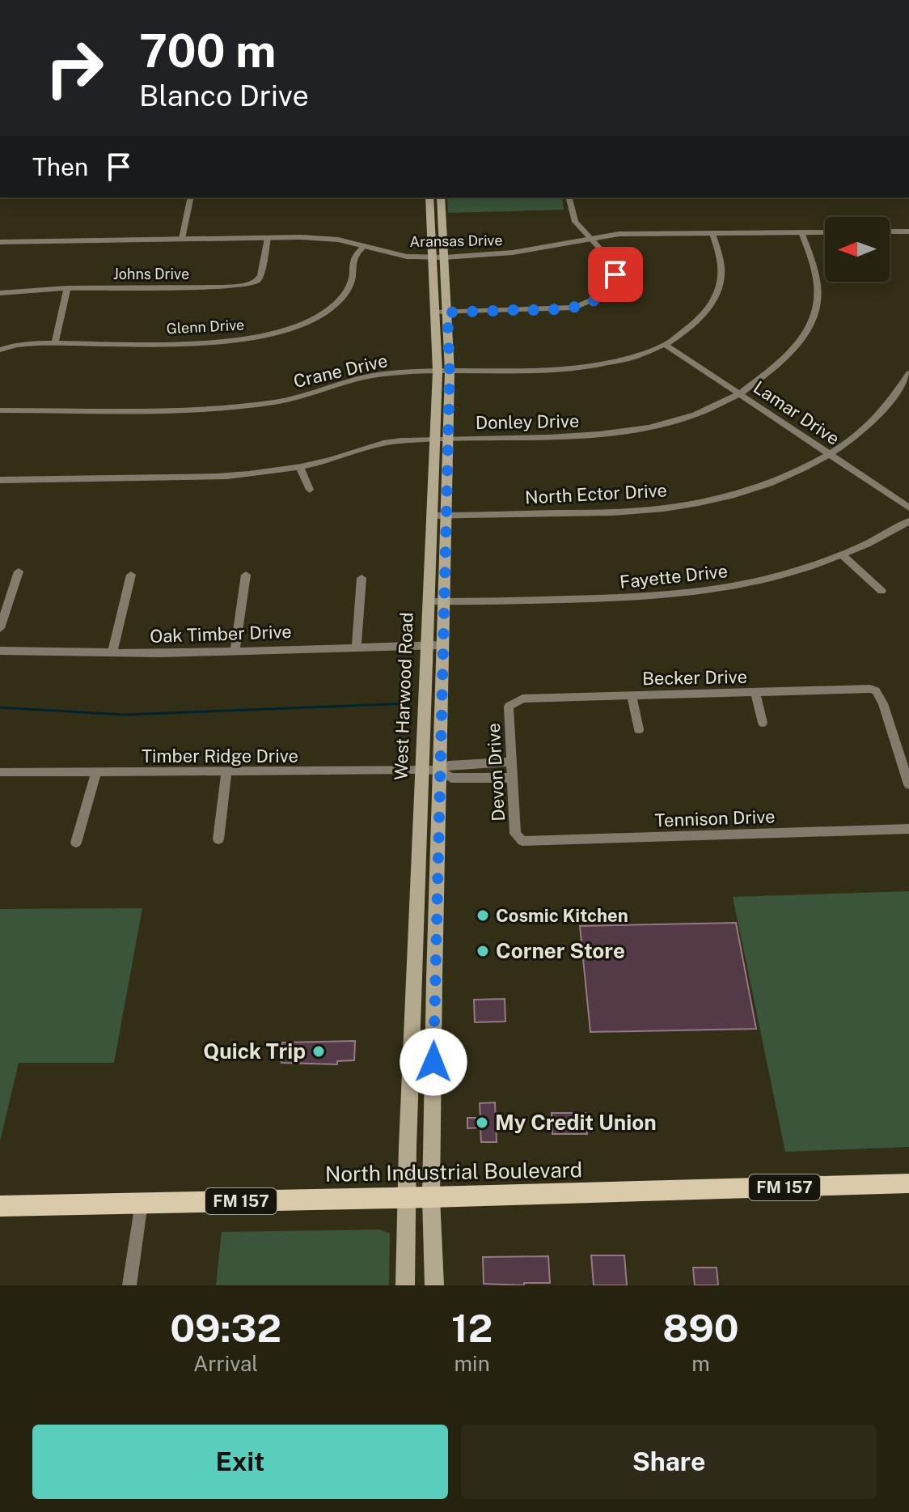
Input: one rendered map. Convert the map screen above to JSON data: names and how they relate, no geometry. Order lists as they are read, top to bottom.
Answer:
{
  "streets": {
    "main road": ["West Harwood Road", "North Industrial Boulevard", "FM 157"],
    "street": [
      "Aransas Drive",
      "Johns Drive",
      "Glenn Drive",
      "Crane Drive",
      "Lamar Drive",
      "Donley Drive",
      "North Ector Drive",
      "Fayette Drive",
      "Oak Timber Drive",
      "Becker Drive",
      "Timber Ridge Drive",
      "Devon Drive",
      "Tennison Drive"
    ]
  },
  "crossings": [
    ["Aransas Drive", "Johns Drive"],
    ["Aransas Drive", "Glenn Drive"],
    ["Aransas Drive", "Crane Drive"],
    ["Aransas Drive", "Donley Drive"],
    ["Aransas Drive", "West Harwood Road"],
    ["Crane Drive", "Lamar Drive"],
    ["Crane Drive", "West Harwood Road"],
    ["Lamar Drive", "Donley Drive"],
    ["Lamar Drive", "North Ector Drive"],
    ["Donley Drive", "West Harwood Road"],
    ["North Ector Drive", "West Harwood Road"],
    ["Fayette Drive", "West Harwood Road"],
    ["Oak Timber Drive", "West Harwood Road"],
    ["Becker Drive", "Devon Drive"],
    ["West Harwood Road", "Timber Ridge Drive"],
    ["West Harwood Road", "North Industrial Boulevard"],
    ["Devon Drive", "Tennison Drive"]
  ],
  "places": [
    "Cosmic Kitchen",
    "Corner Store",
    "Quick Trip",
    "My Credit Union"
  ],
  "north": "left",
  "page": {
    "turn": ["700 m", "Blanco Drive"],
    "then": "Then",
    "eta": [
      "09:32",
      "Arrival",
      "12",
      "min",
      "890",
      "m"
    ],
    "buttons": ["Exit", "Share"]
  }
}
